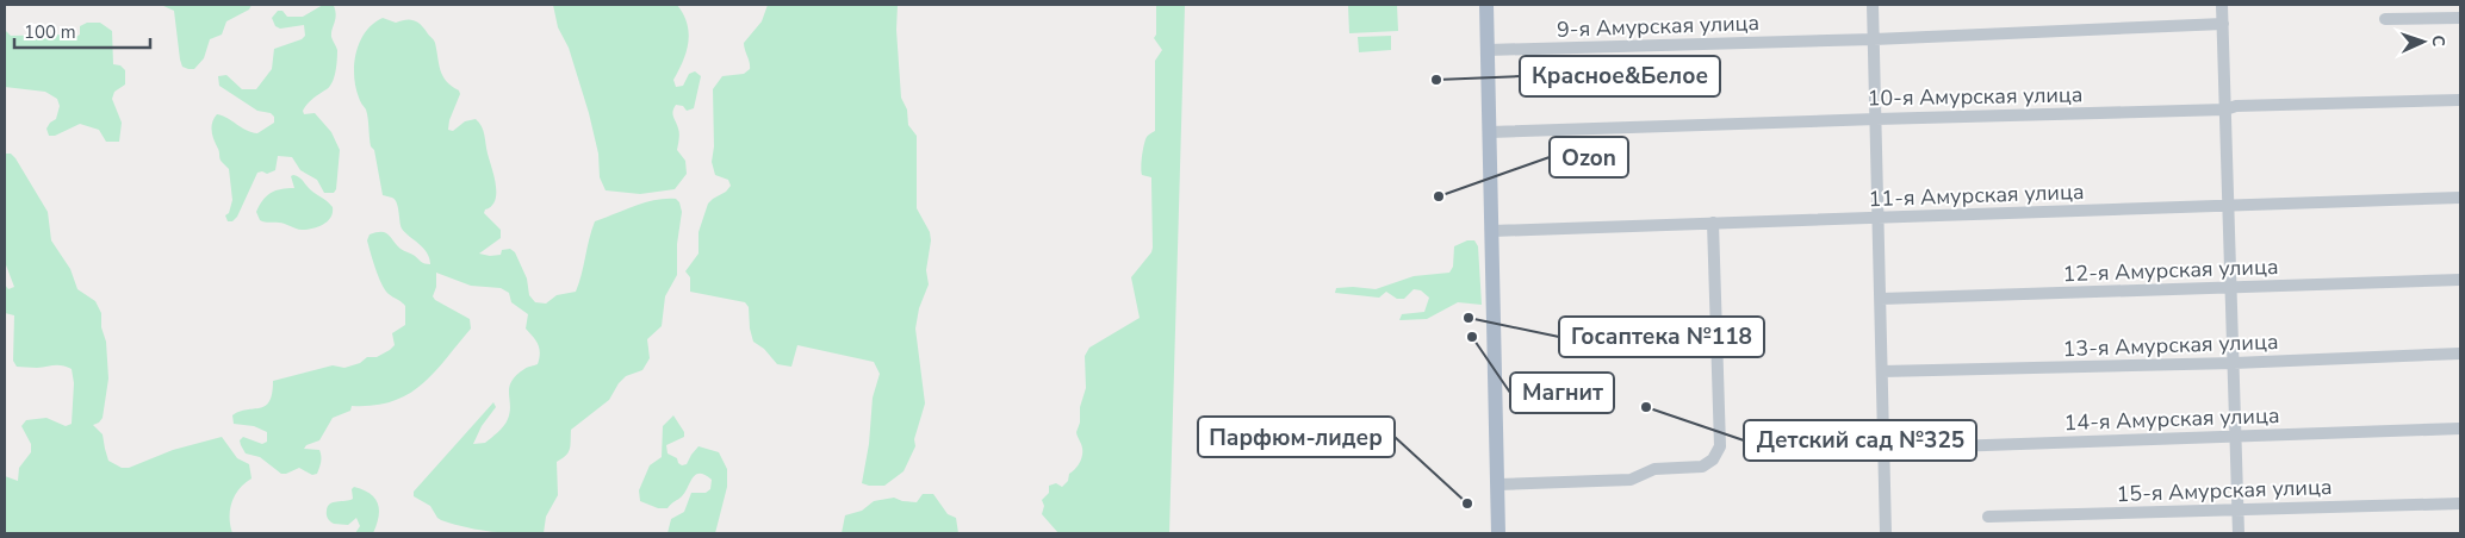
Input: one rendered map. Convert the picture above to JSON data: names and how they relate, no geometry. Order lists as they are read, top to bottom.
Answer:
{
  "streets": {
    "street": [
      "9-я Амурская улица",
      "10-я Амурская улица",
      "11-я Амурская улица",
      "12-я Амурская улица",
      "13-я Амурская улица",
      "14-я Амурская улица",
      "15-я Амурская улица"
    ]
  },
  "places": [
    "Красное&Белое",
    "Ozon",
    "Госаптека №118",
    "Магнит",
    "Детский сад №325",
    "Парфюм-лидер"
  ],
  "scale_bar": "100 m",
  "north": "right"
}
